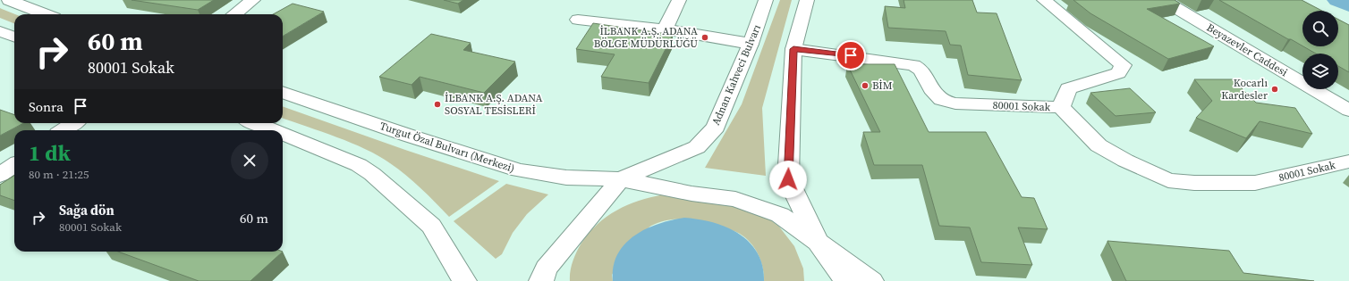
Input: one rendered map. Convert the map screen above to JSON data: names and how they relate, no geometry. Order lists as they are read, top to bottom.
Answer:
{
  "streets": {
    "main road": [
      "Beyazevler Caddesi",
      "Adnan Kahveci Bulvarı",
      "80001 Sokak",
      "Turgut Özal Bulvarı (Merkezi)"
    ]
  },
  "crossings": [
    ["Adnan Kahveci Bulvarı", "Turgut Özal Bulvarı (Merkezi)"]
  ],
  "places": [
    "İLBANK A.Ş. ADANA BÖLGE MÜDÜRLÜĞÜ",
    "BİM",
    "Kocarlı Kardesler",
    "İLBANK A.Ş. ADANA SOSYAL TESİSLERİ"
  ],
  "page": {
    "turn": ["60 m", "80001 Sokak"],
    "then": "Sonra",
    "heading": ["1 dk", "80 m · 21:25"],
    "list": [
      {
        "name": "Sağa dön",
        "note": "80001 Sokak",
        "value": "60 m"
      }
    ]
  }
}
